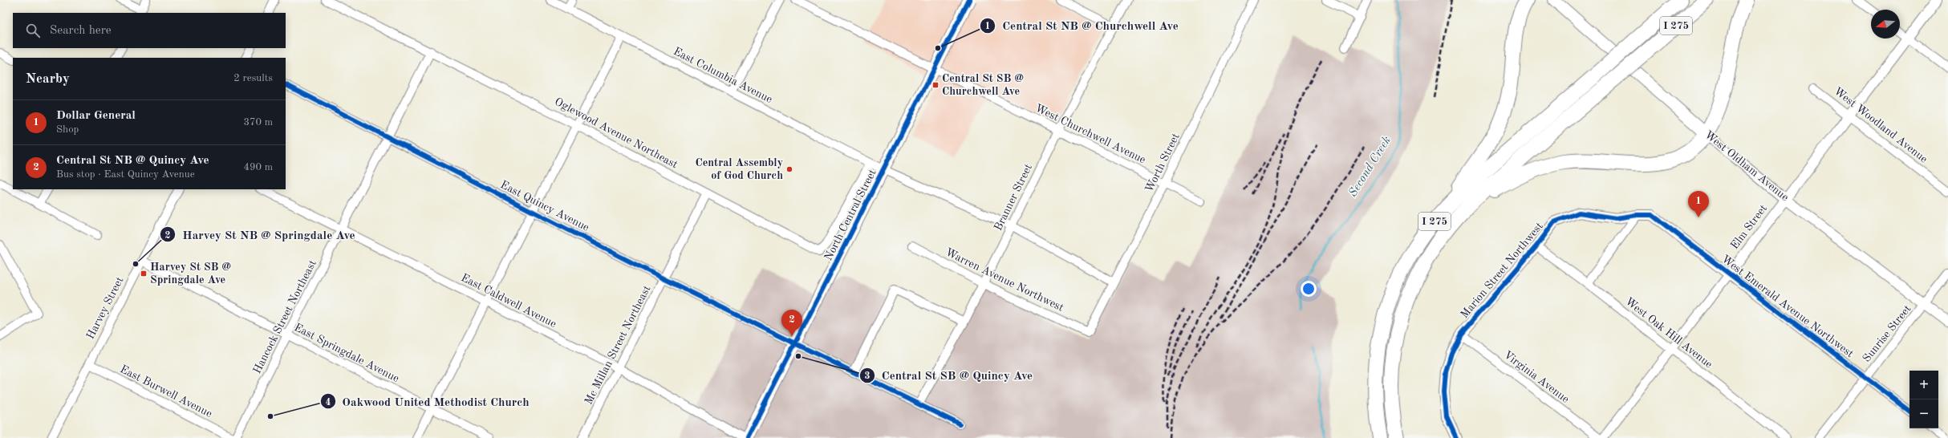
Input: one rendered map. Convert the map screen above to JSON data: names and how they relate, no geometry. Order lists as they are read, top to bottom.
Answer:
{
  "streets": {
    "highway": ["I 275"],
    "main road": ["West Oldham Avenue", "North Central Street"],
    "street": [
      "East Columbia Avenue",
      "West Woodland Avenue",
      "Oglewood Avenue Northeast",
      "West Churchwell Avenue",
      "Worth Street",
      "Branner Street",
      "East Quincy Avenue",
      "Elm Street",
      "Marion Street Northwest",
      "Warren Avenue Northwest",
      "East Caldwell Avenue",
      "West Emerald Avenue Northwest",
      "Harvey Street",
      "Hancock Street Northeast",
      "West Oak Hill Avenue",
      "Sunrise Street",
      "Mc Millan Street Northeast",
      "East Springdale Avenue",
      "Virginia Avenue",
      "East Burwell Avenue"
    ]
  },
  "crossings": [
    ["East Columbia Avenue", "Oglewood Avenue Northeast"],
    ["East Columbia Avenue", "Worth Street"],
    ["East Columbia Avenue", "Branner Street"],
    ["East Columbia Avenue", "North Central Street"],
    ["West Woodland Avenue", "Elm Street"],
    ["Oglewood Avenue Northeast", "Hancock Street Northeast"],
    ["Oglewood Avenue Northeast", "Mc Millan Street Northeast"],
    ["West Churchwell Avenue", "Worth Street"],
    ["West Churchwell Avenue", "Branner Street"],
    ["West Churchwell Avenue", "North Central Street"],
    ["Worth Street", "Warren Avenue Northwest"],
    ["West Oldham Avenue", "Elm Street"],
    ["West Oldham Avenue", "Sunrise Street"],
    ["Branner Street", "East Quincy Avenue"],
    ["Branner Street", "Warren Avenue Northwest"],
    ["East Quincy Avenue", "North Central Street"],
    ["East Quincy Avenue", "Hancock Street Northeast"],
    ["East Quincy Avenue", "Mc Millan Street Northeast"],
    ["Elm Street", "West Emerald Avenue Northwest"],
    ["Elm Street", "West Oak Hill Avenue"],
    ["Marion Street Northwest", "West Emerald Avenue Northwest"],
    ["Marion Street Northwest", "West Oak Hill Avenue"],
    ["Marion Street Northwest", "Virginia Avenue"],
    ["East Caldwell Avenue", "Hancock Street Northeast"],
    ["East Caldwell Avenue", "Mc Millan Street Northeast"],
    ["West Emerald Avenue Northwest", "Sunrise Street"],
    ["Harvey Street", "East Springdale Avenue"],
    ["Harvey Street", "East Burwell Avenue"],
    ["Hancock Street Northeast", "East Springdale Avenue"]
  ],
  "water": ["Second Creek"],
  "places": {
    "other": [
      "Central St NB @ Churchwell Ave",
      "Central Assembly of God Church",
      "Harvey St NB @ Springdale Ave",
      "Central St SB @ Quincy Ave",
      "Oakwood United Methodist Church"
    ],
    "transit": ["Central St SB @ Churchwell Ave", "Harvey St SB @ Springdale Ave"]
  },
  "north": "left",
  "page": {
    "search": "Search here",
    "heading": ["Nearby", "2 results"],
    "list": [
      {
        "mark": "1",
        "name": "Dollar General",
        "note": "Shop",
        "value": "370 m"
      },
      {
        "mark": "2",
        "name": "Central St NB @ Quincy Ave",
        "note": "Bus stop · East Quincy Avenue",
        "value": "490 m"
      }
    ],
    "pins": ["1", "2"],
    "map_buttons": ["+", "−"]
  }
}
